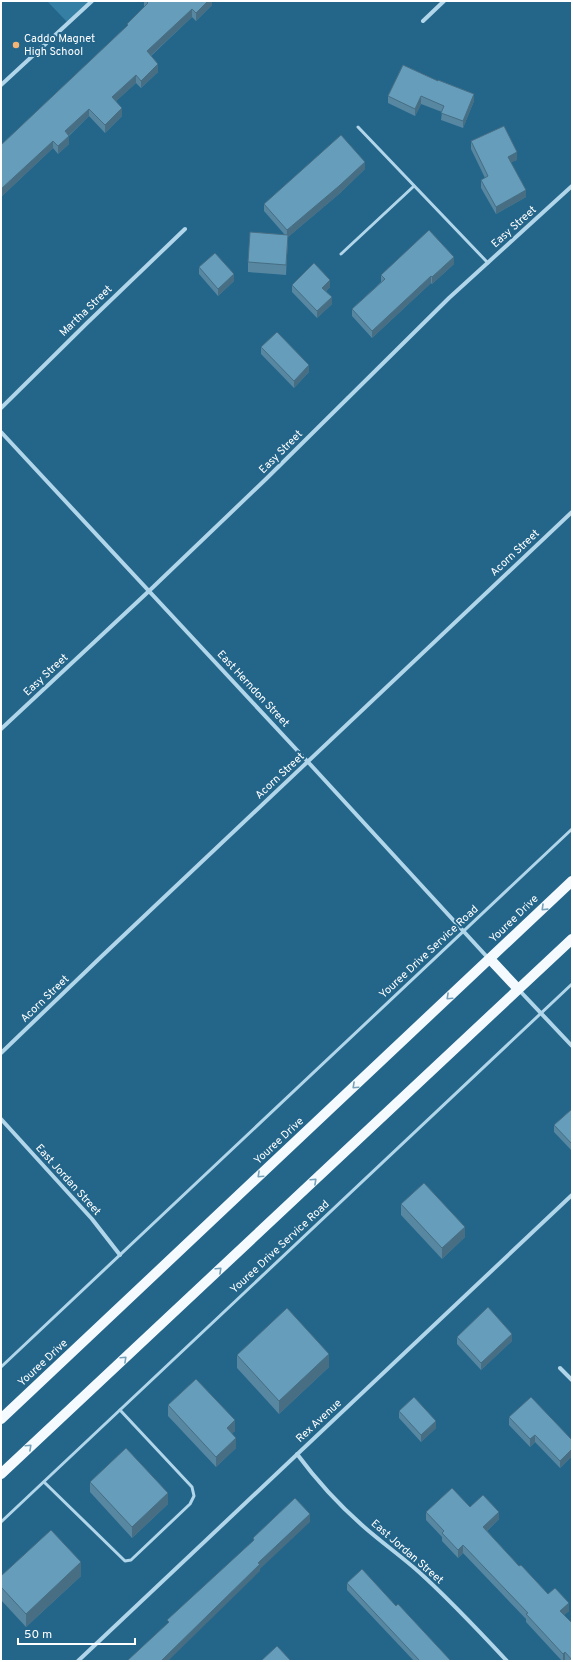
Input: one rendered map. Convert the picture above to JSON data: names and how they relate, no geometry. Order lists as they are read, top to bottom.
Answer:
{
  "streets": {
    "main road": ["Youree Drive"],
    "street": [
      "Easy Street",
      "Martha Street",
      "Acorn Street",
      "East Herndon Street",
      "East Jordan Street",
      "Rex Avenue"
    ],
    "lane": ["Youree Drive Service Road"]
  },
  "crossings": [
    ["Easy Street", "East Herndon Street"],
    ["Acorn Street", "East Herndon Street"],
    ["East Herndon Street", "Youree Drive"],
    ["East Herndon Street", "Youree Drive Service Road"],
    ["Youree Drive Service Road", "East Jordan Street"],
    ["East Jordan Street", "Rex Avenue"]
  ],
  "places": ["Caddo Magnet High School"],
  "scale_bar": "50 m"
}
